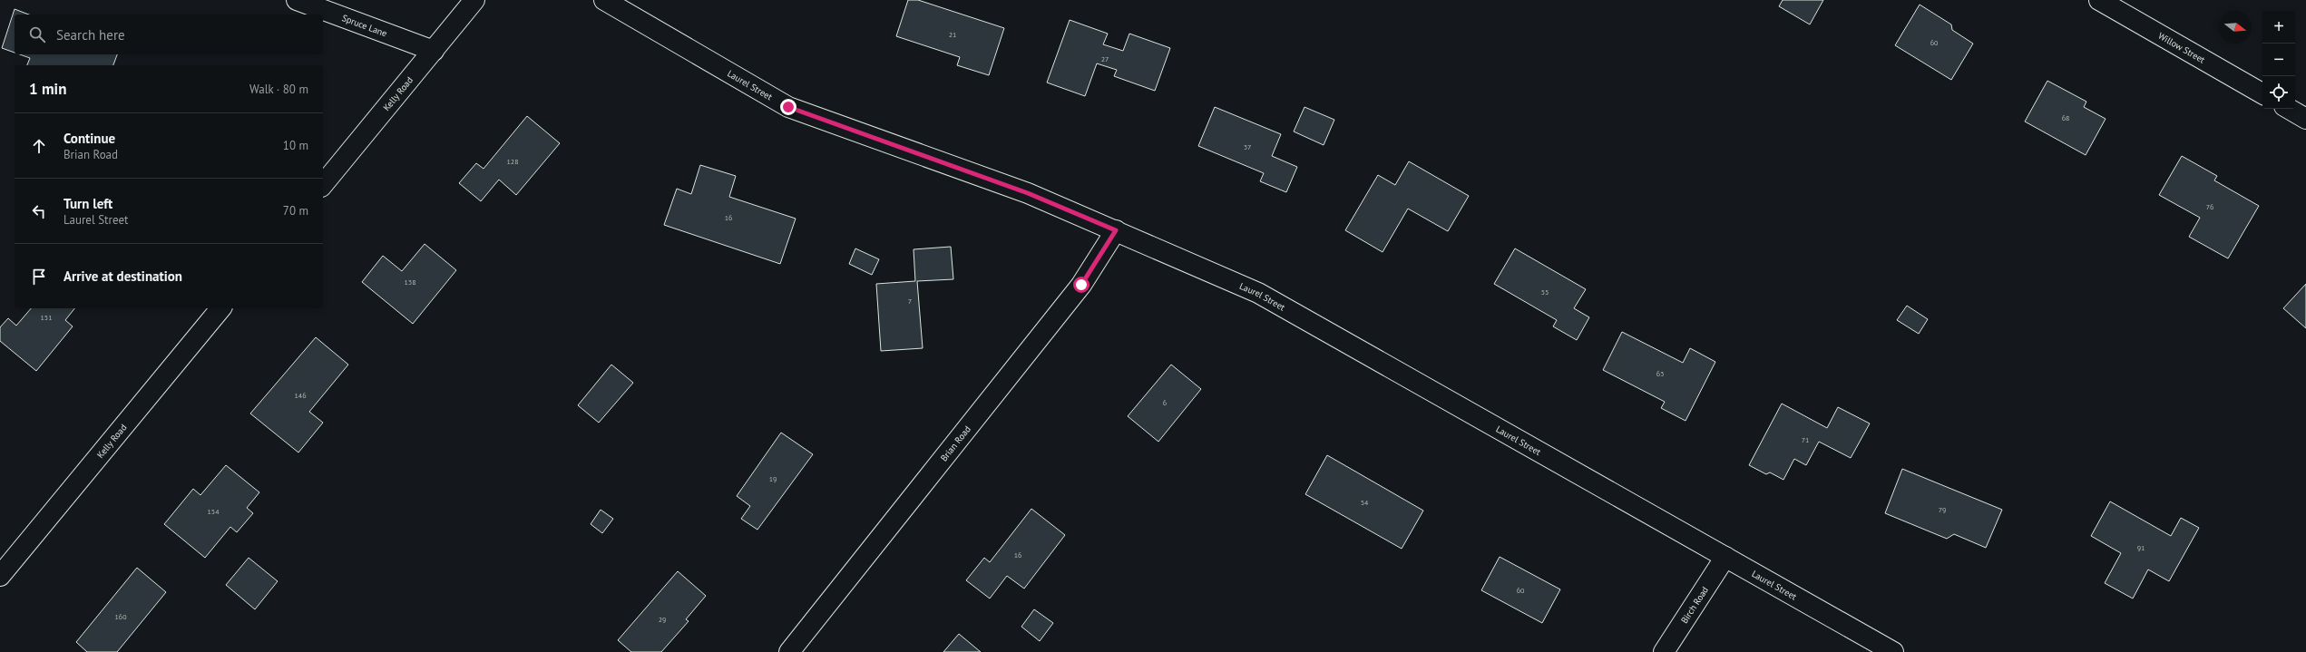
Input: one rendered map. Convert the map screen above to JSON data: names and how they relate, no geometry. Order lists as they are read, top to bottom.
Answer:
{
  "streets": {
    "street": [
      "Spruce Lane",
      "Willow Street",
      "Laurel Street",
      "Kelly Road",
      "Brian Road",
      "Birch Road"
    ]
  },
  "crossings": [
    ["Spruce Lane", "Kelly Road"],
    ["Laurel Street", "Brian Road"],
    ["Laurel Street", "Birch Road"]
  ],
  "house_numbers": [
    "21",
    "60",
    "27",
    "68",
    "37",
    "128",
    "76",
    "16",
    "138",
    "55",
    "7",
    "151",
    "63",
    "146",
    "6",
    "71",
    "19",
    "54",
    "79",
    "154",
    "91",
    "16",
    "60",
    "160",
    "29"
  ],
  "north": "right",
  "page": {
    "map_buttons": ["+", "−"],
    "search": "Search here",
    "heading": ["1 min", "Walk · 80 m"],
    "list": [
      ["Continue", "Brian Road", "10 m"],
      ["Turn left", "Laurel Street", "70 m"],
      "Arrive at destination"
    ]
  }
}
